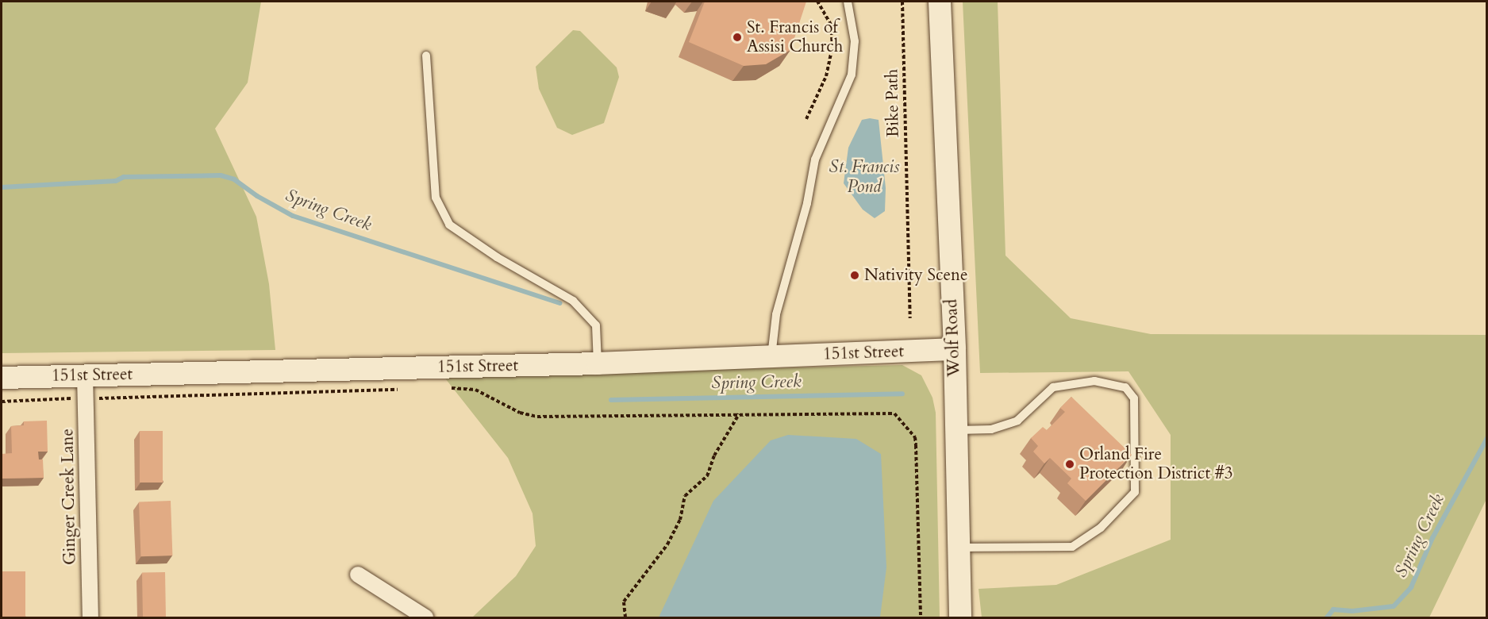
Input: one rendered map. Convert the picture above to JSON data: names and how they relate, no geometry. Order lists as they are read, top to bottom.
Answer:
{
  "streets": {
    "street": ["Wolf Road", "151st Street", "Ginger Creek Lane"],
    "path": ["Bike Path"]
  },
  "crossings": [
    ["Wolf Road", "151st Street"],
    ["151st Street", "Ginger Creek Lane"]
  ],
  "water": ["St. Francis Pond", "Spring Creek"],
  "places": ["St. Francis of Assisi Church", "Nativity Scene", "Orland Fire Protection District #3"]
}
